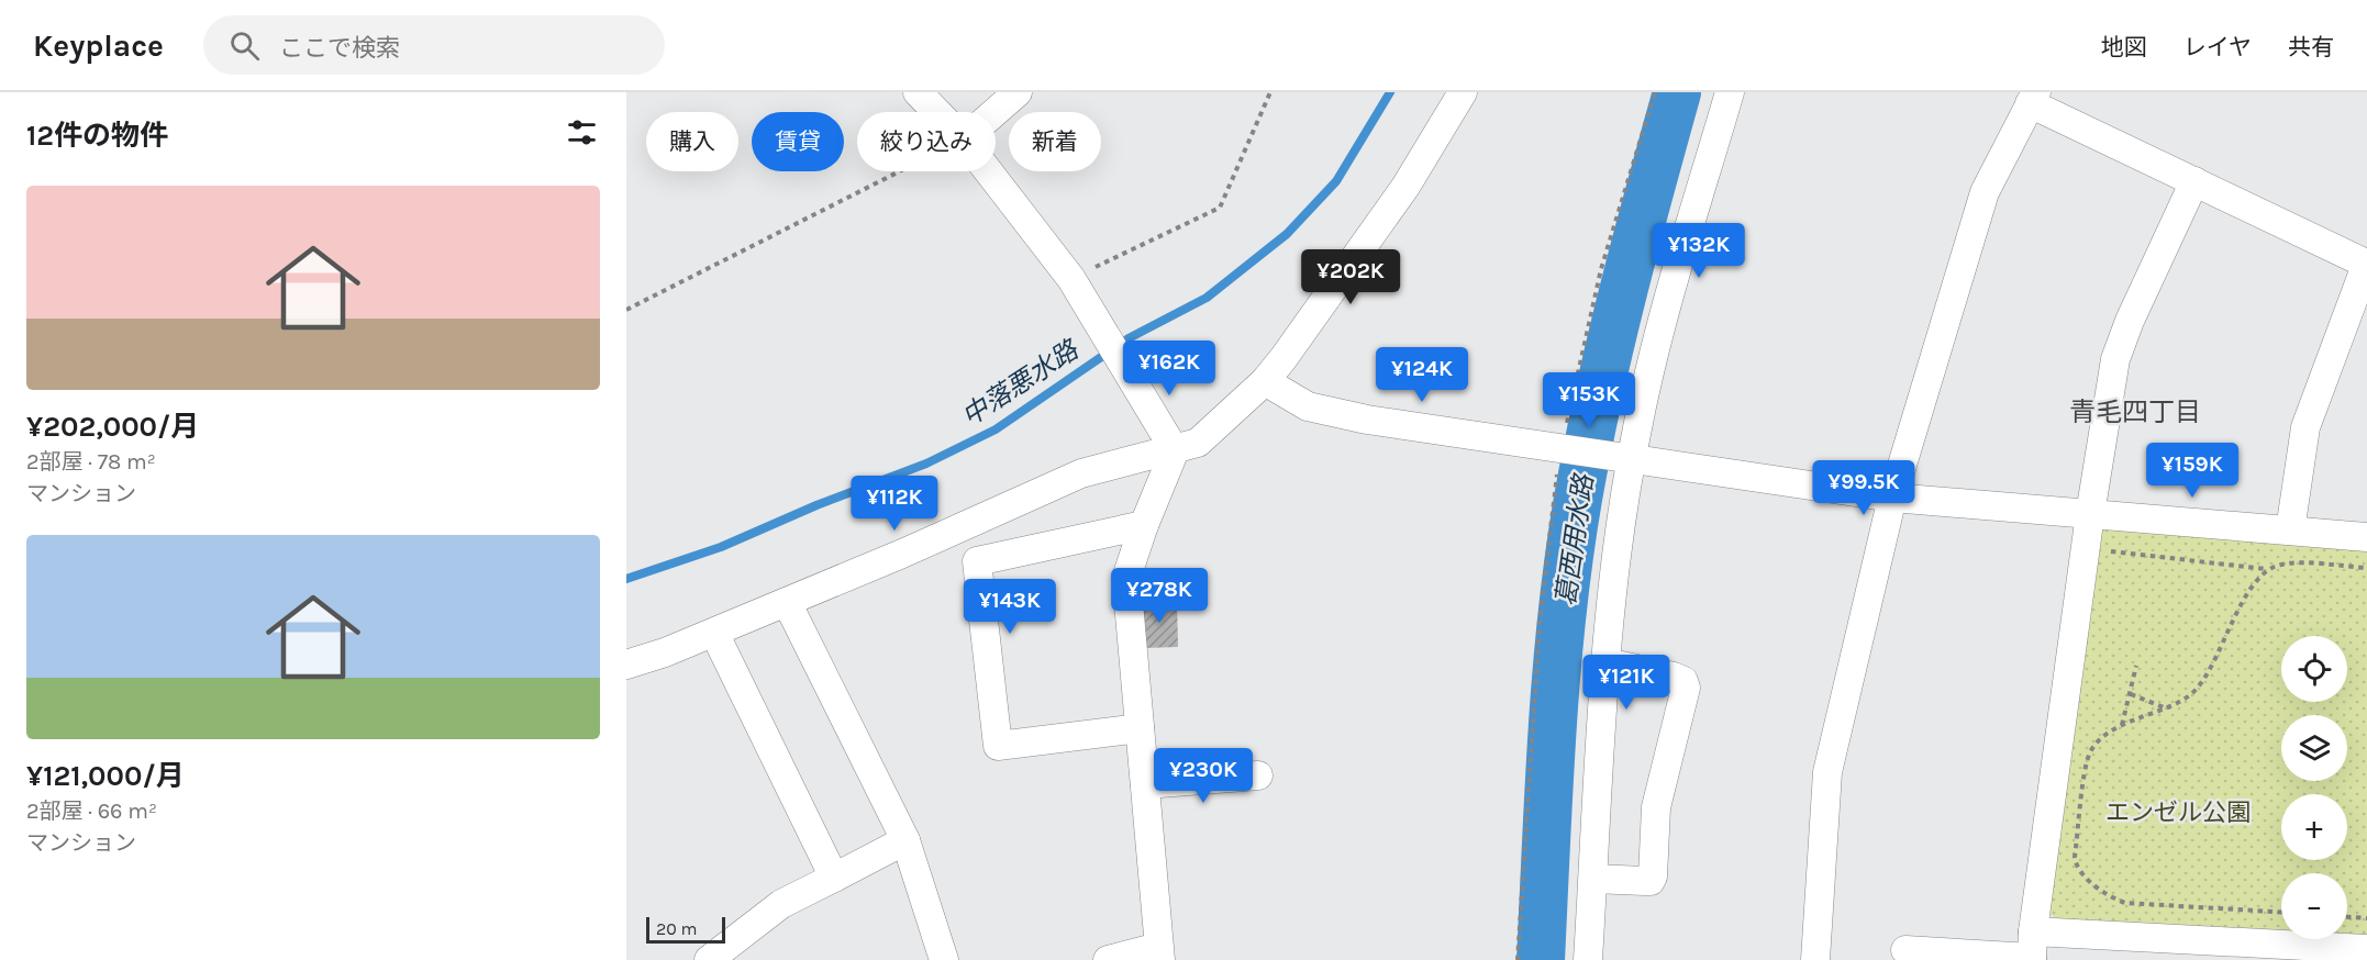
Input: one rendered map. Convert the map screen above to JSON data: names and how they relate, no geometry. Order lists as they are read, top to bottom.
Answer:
{
  "districts": ["青毛四丁目"],
  "water": ["中落悪水路", "葛西用水路"],
  "parks": ["エンゼル公園"],
  "scale_bar": "20 m",
  "page": {
    "header": "Keyplace",
    "search": "ここで検索",
    "nav": ["地図", "レイヤ", "共有"],
    "heading": "12件の物件",
    "chip": [
      "購入",
      "賃貸",
      "絞り込み",
      "新着"
    ],
    "list": [
      {
        "name": "¥202,000/月",
        "note": "2部屋 · 78 m² · マンション"
      },
      {
        "name": "¥121,000/月",
        "note": "2部屋 · 66 m² · マンション"
      }
    ],
    "price": [
      "¥132K",
      "¥202K",
      "¥162K",
      "¥124K",
      "¥153K",
      "¥159K",
      "¥99.5K",
      "¥112K",
      "¥278K",
      "¥143K",
      "¥121K",
      "¥230K"
    ],
    "map_buttons": ["+", "−"],
    "scale": "20 m"
  }
}
